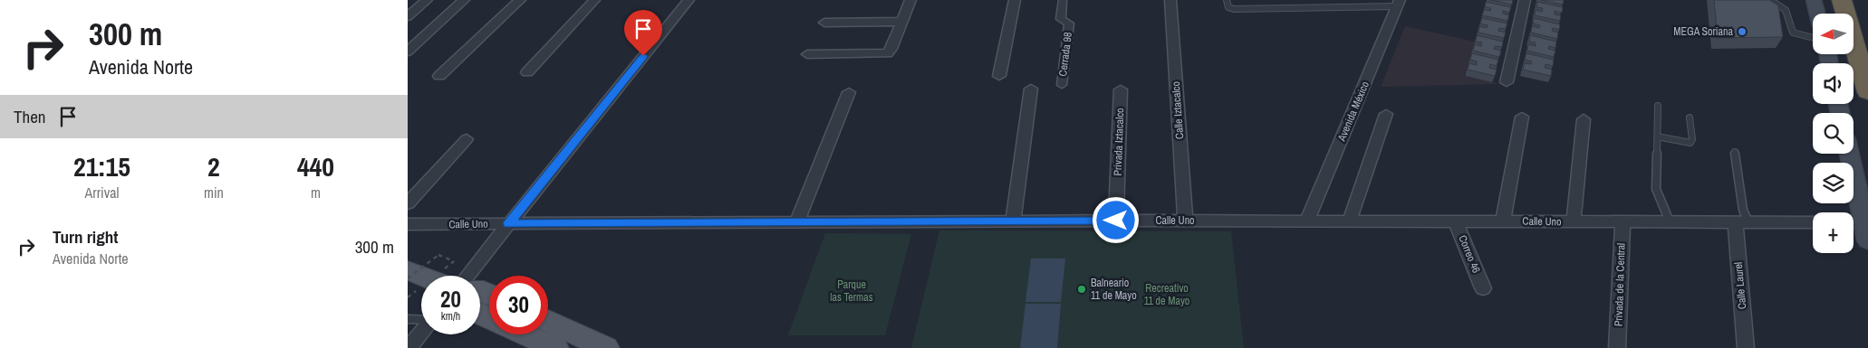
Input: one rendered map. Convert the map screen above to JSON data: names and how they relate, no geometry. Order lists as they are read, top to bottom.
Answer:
{
  "streets": {
    "street": [
      "Cerrada 98",
      "Calle Iztacalco",
      "Avenida México",
      "Privada Iztacalco",
      "Calle Uno",
      "Correo 46",
      "Privada de la Central",
      "Calle Laurel"
    ]
  },
  "crossings": [
    ["Calle Iztacalco", "Calle Uno"],
    ["Avenida México", "Calle Uno"],
    ["Privada Iztacalco", "Calle Uno"],
    ["Calle Uno", "Correo 46"],
    ["Calle Uno", "Privada de la Central"],
    ["Calle Uno", "Calle Laurel"]
  ],
  "parks": ["Parque las Termas", "Recreativo 11 de Mayo"],
  "places": ["MEGA Soriana", "Balneario 11 de Mayo"],
  "north": "left",
  "page": {
    "turn": ["300 m", "Avenida Norte"],
    "map_buttons": "+",
    "then": "Then",
    "eta": [
      "21:15",
      "Arrival",
      "2",
      "min",
      "440",
      "m"
    ],
    "list": [
      {
        "name": "Turn right",
        "note": "Avenida Norte",
        "value": "300 m"
      }
    ],
    "speed": "20 km/h",
    "limit": "30"
  }
}
